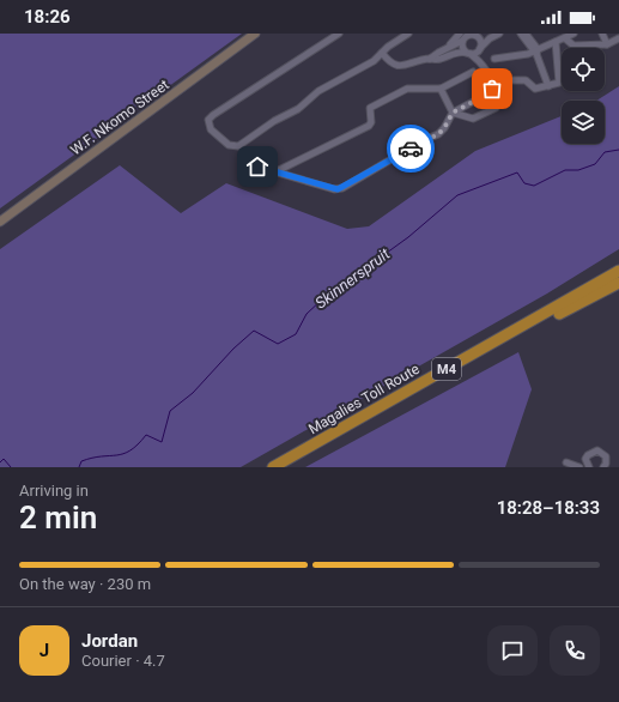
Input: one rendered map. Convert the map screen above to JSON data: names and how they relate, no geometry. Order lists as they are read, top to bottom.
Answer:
{
  "streets": {
    "highway": ["M4", "Magalies Toll Route"],
    "main road": ["W.F. Nkomo Street"]
  },
  "water": ["Skinnerspruit"],
  "page": {
    "status": "18:26",
    "heading": ["2 min", "Arriving in", "18:28–18:33"],
    "panel": ["Jordan", "Courier · 4.7"],
    "bar": "On the way · 230 m",
    "round": "J"
  }
}
